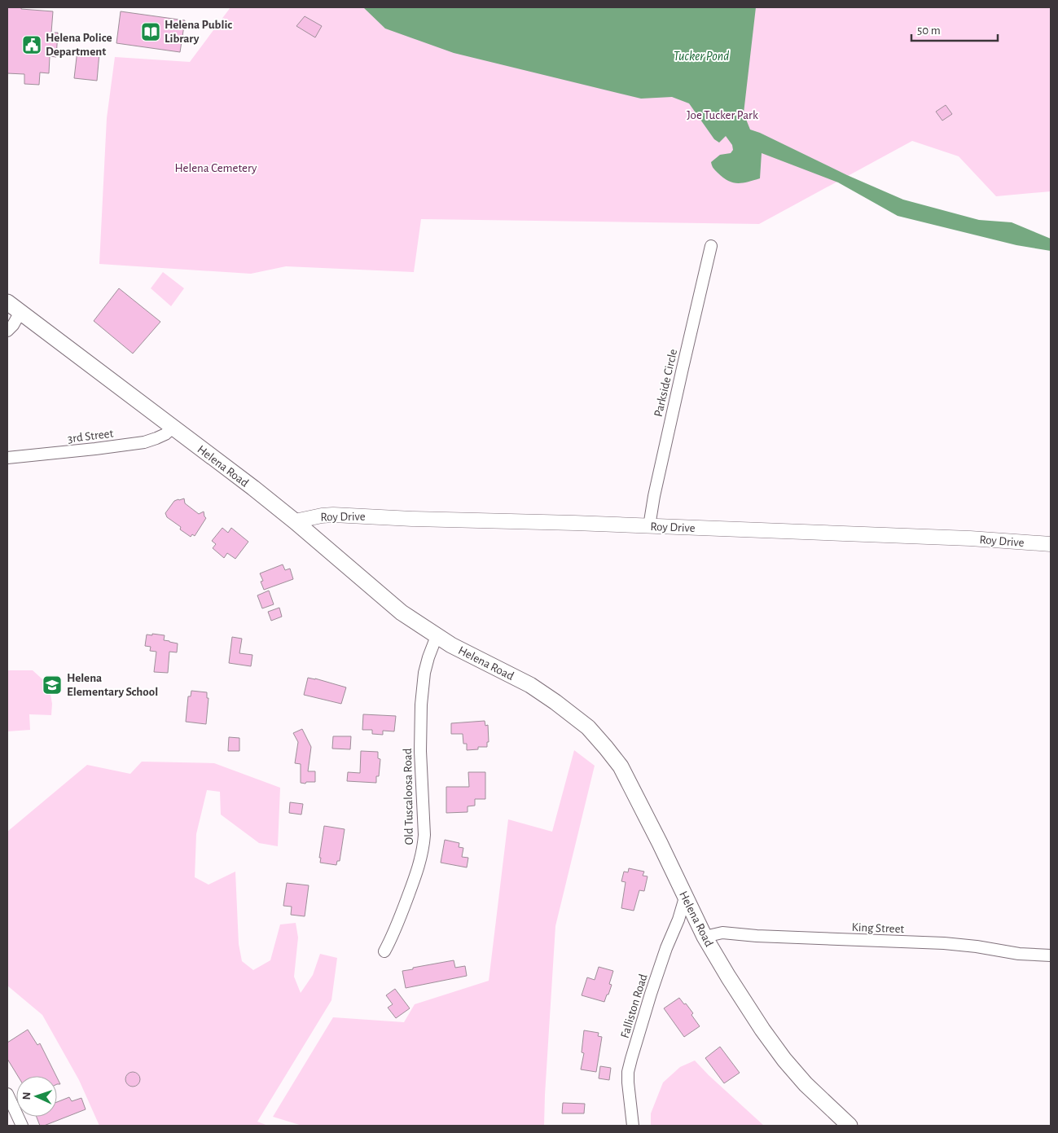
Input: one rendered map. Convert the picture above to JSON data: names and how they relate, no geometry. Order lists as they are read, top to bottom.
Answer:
{
  "streets": {
    "main road": ["Helena Road"],
    "street": [
      "Parkside Circle",
      "3rd Street",
      "Roy Drive",
      "Old Tuscaloosa Road",
      "King Street",
      "Falliston Road"
    ]
  },
  "crossings": [
    ["Parkside Circle", "Roy Drive"],
    ["3rd Street", "Helena Road"],
    ["Helena Road", "Roy Drive"],
    ["Helena Road", "Old Tuscaloosa Road"],
    ["Helena Road", "King Street"],
    ["Helena Road", "Falliston Road"]
  ],
  "water": ["Tucker Pond"],
  "parks": ["Joe Tucker Park", "Helena Cemetery"],
  "places": {
    "library": ["Helena Public Library"],
    "public building": ["Helena Police Department"],
    "school or university": ["Helena Elementary School"]
  },
  "scale_bar": "50 m",
  "north": "left"
}
